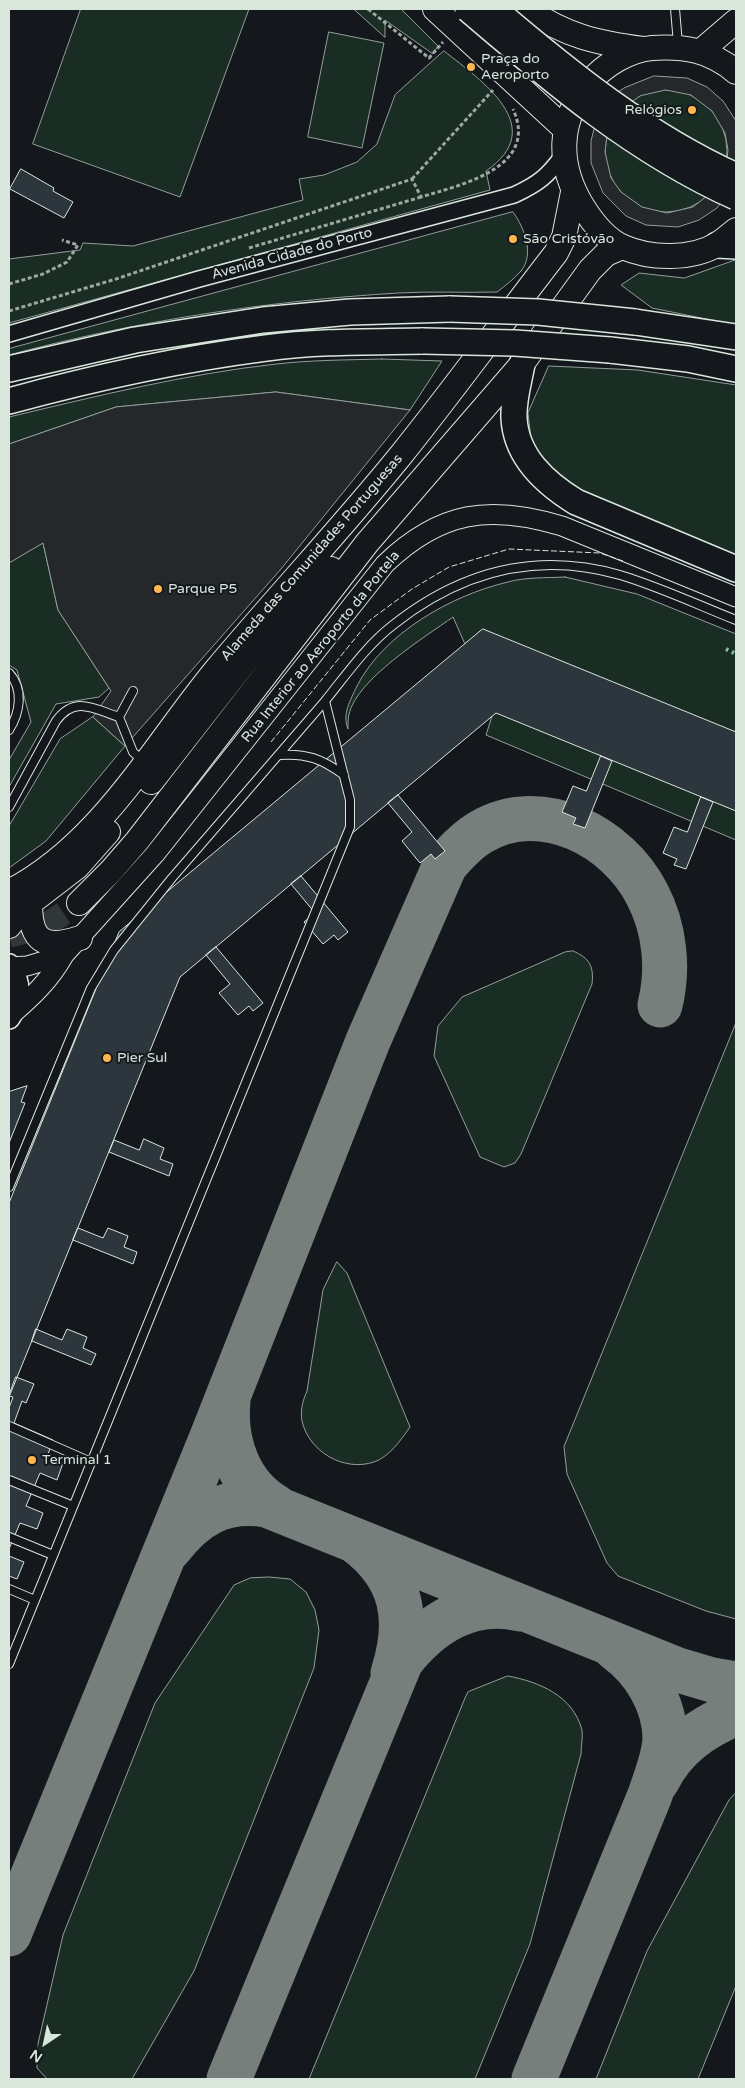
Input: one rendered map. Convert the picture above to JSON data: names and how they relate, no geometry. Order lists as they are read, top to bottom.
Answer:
{
  "streets": {
    "main road": ["Alameda das Comunidades Portuguesas"],
    "street": ["Avenida Cidade do Porto", "Rua Interior ao Aeroporto da Portela"]
  },
  "places": [
    "Praça do Aeroporto",
    "Relógios",
    "São Cristóvão",
    "Parque P5",
    "Pier Sul",
    "Terminal 1"
  ],
  "north": "bottom left"
}
